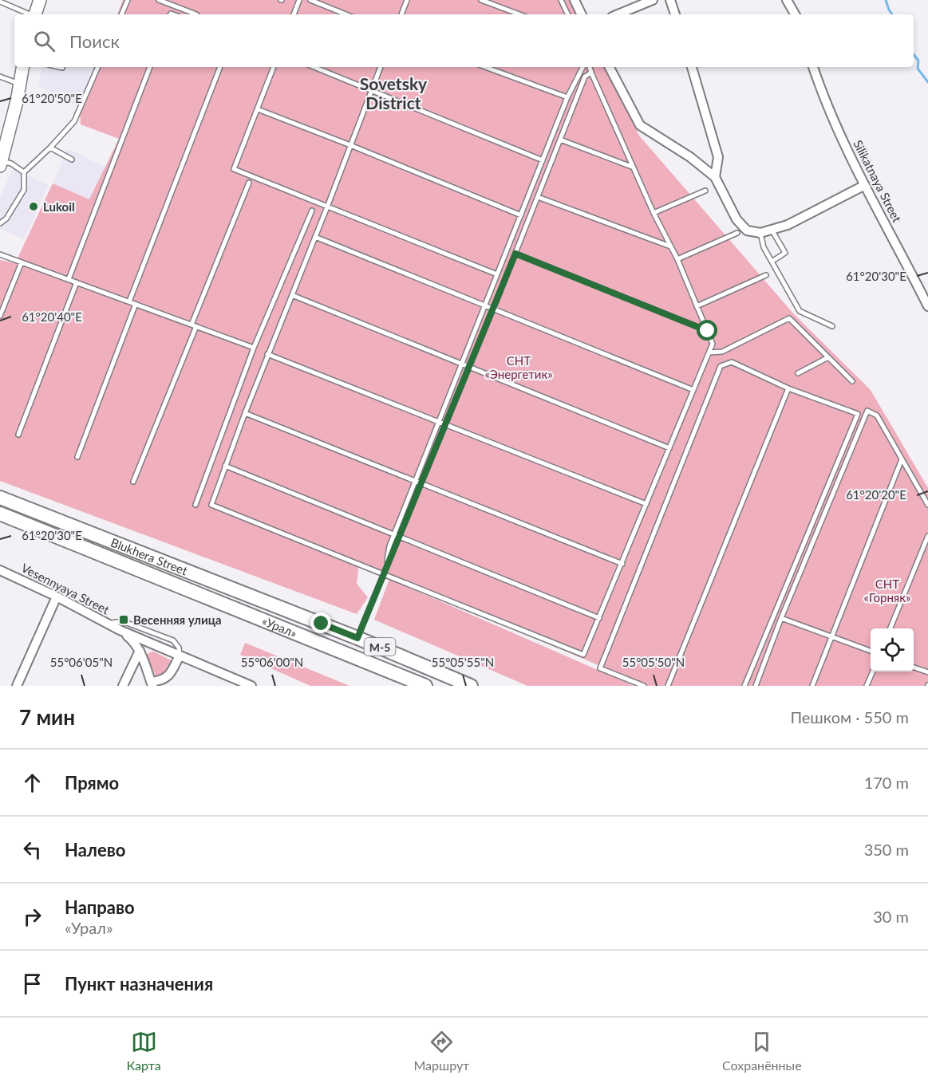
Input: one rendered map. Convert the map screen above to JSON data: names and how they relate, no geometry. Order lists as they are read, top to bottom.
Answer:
{
  "streets": {
    "main road": ["Blukhera Street", "«Урал»", "М-5"],
    "street": ["Silikatnaya Street", "Vesennyaya Street"]
  },
  "crossings": [
    ["Blukhera Street", "«Урал»"]
  ],
  "districts": ["Sovetsky District"],
  "parks": ["СНТ «Энергетик»", "СНТ «Горняк»"],
  "places": {
    "other": ["Lukoil"],
    "transit": ["Весенняя улица"]
  },
  "page": {
    "search": "Поиск",
    "heading": ["7 мин", "Пешком · 550 m"],
    "list": [
      ["Прямо", "170 m"],
      ["Налево", "350 m"],
      ["Направо", "«Урал»", "30 m"],
      "Пункт назначения"
    ],
    "nav": ["Карта", "Маршрут", "Сохранённые"]
  },
  "coordinates": [
    "61°20'50\"E",
    "61°20'30\"E",
    "61°20'40\"E",
    "61°20'20\"E",
    "55°06'05\"N",
    "55°06'00\"N",
    "55°05'55\"N",
    "55°05'50\"N"
  ]
}
